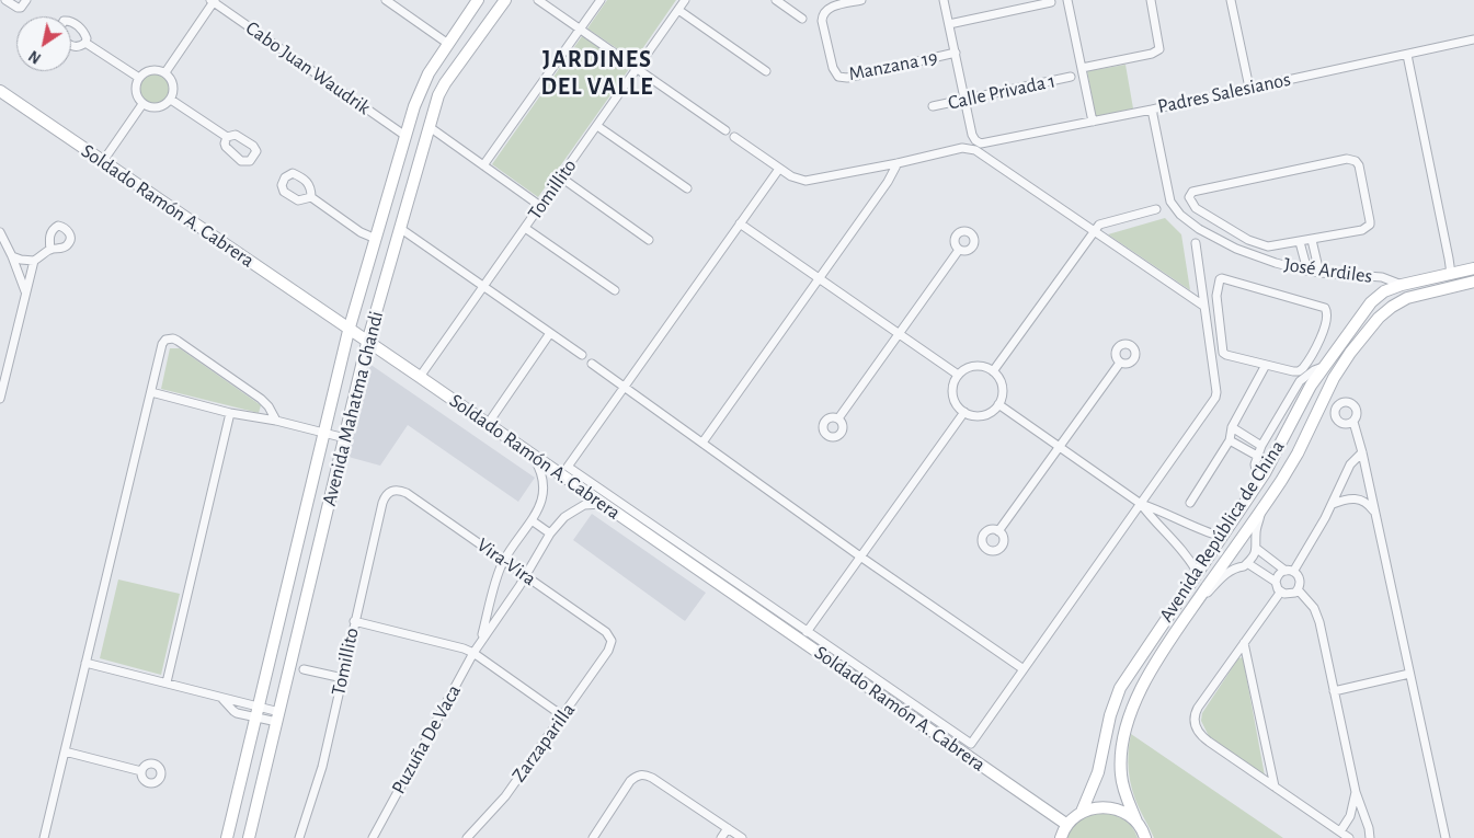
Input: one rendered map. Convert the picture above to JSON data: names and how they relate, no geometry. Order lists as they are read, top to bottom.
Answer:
{
  "streets": {
    "main road": ["Soldado Ramón A. Cabrera", "Avenida Mahatma Ghandi", "Avenida República de China"],
    "street": [
      "Manzana 19",
      "Cabo Juan Waudrik",
      "Calle Privada 1",
      "Padres Salesianos",
      "Tomillito",
      "José Ardiles",
      "Vira-Vira",
      "Puzuña De Vaca",
      "Zarzaparilla"
    ]
  },
  "crossings": [
    ["Cabo Juan Waudrik", "Avenida Mahatma Ghandi"],
    ["Calle Privada 1", "Padres Salesianos"],
    ["Padres Salesianos", "José Ardiles"],
    ["Tomillito", "Soldado Ramón A. Cabrera"],
    ["Tomillito", "Vira-Vira"],
    ["Soldado Ramón A. Cabrera", "Avenida Mahatma Ghandi"],
    ["José Ardiles", "Avenida República de China"],
    ["Vira-Vira", "Zarzaparilla"]
  ],
  "districts": ["JARDINES DEL VALLE"],
  "north": "bottom left"
}
